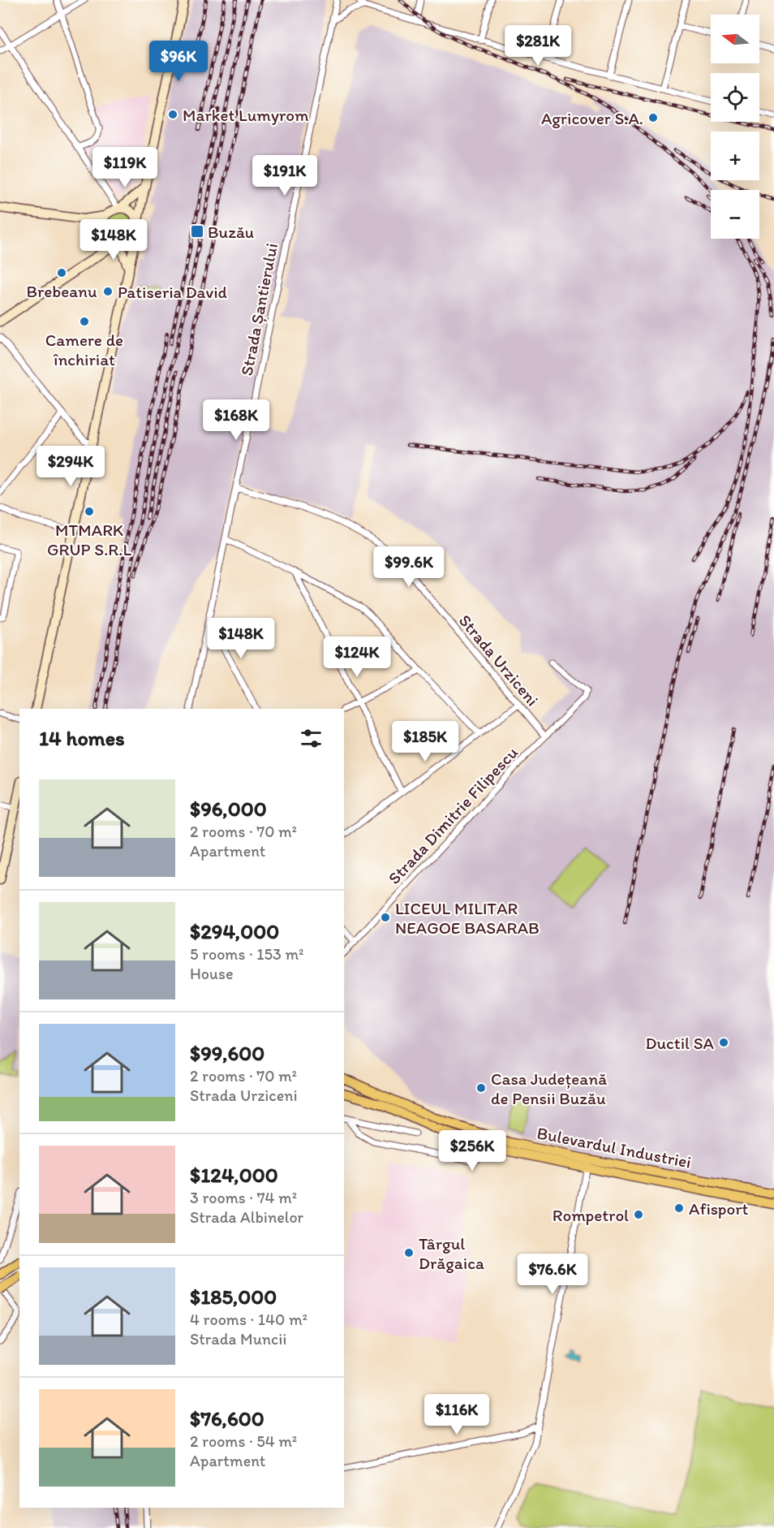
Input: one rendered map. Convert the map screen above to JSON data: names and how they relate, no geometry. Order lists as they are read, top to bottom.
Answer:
{
  "streets": {
    "main road": ["Bulevardul Industriei"],
    "street": ["Strada Șantierului", "Strada Urziceni", "Strada Dimitrie Filipescu"]
  },
  "crossings": [
    ["Strada Șantierului", "Strada Urziceni"],
    ["Strada Urziceni", "Strada Dimitrie Filipescu"]
  ],
  "places": {
    "other": [
      "Market Lumyrom",
      "Agricover S.A.",
      "Brebeanu",
      "Patiseria David",
      "Camere de închiriat",
      "MTMARK GRUP S.R.L",
      "LICEUL MILITAR NEAGOE BASARAB",
      "Ductil SA",
      "Casa Județeană de Pensii Buzău",
      "Afisport",
      "Rompetrol",
      "Târgul Drăgaica"
    ],
    "transit": ["Buzău"]
  },
  "north": "left",
  "page": {
    "map_buttons": ["+", "−"],
    "price": [
      "$281K",
      "$96K",
      "$119K",
      "$191K",
      "$148K",
      "$168K",
      "$294K",
      "$99.6K",
      "$148K",
      "$124K",
      "$185K",
      "$256K",
      "$76.6K",
      "$116K"
    ],
    "heading": "14 homes",
    "list": [
      {
        "name": "$96,000",
        "note": "2 rooms · 70 m² · Apartment"
      },
      {
        "name": "$294,000",
        "note": "5 rooms · 153 m² · House"
      },
      {
        "name": "$99,600",
        "note": "2 rooms · 70 m² · Strada Urziceni"
      },
      {
        "name": "$124,000",
        "note": "3 rooms · 74 m² · Strada Albinelor"
      },
      {
        "name": "$185,000",
        "note": "4 rooms · 140 m² · Strada Muncii"
      },
      {
        "name": "$76,600",
        "note": "2 rooms · 54 m² · Apartment"
      }
    ]
  }
}
